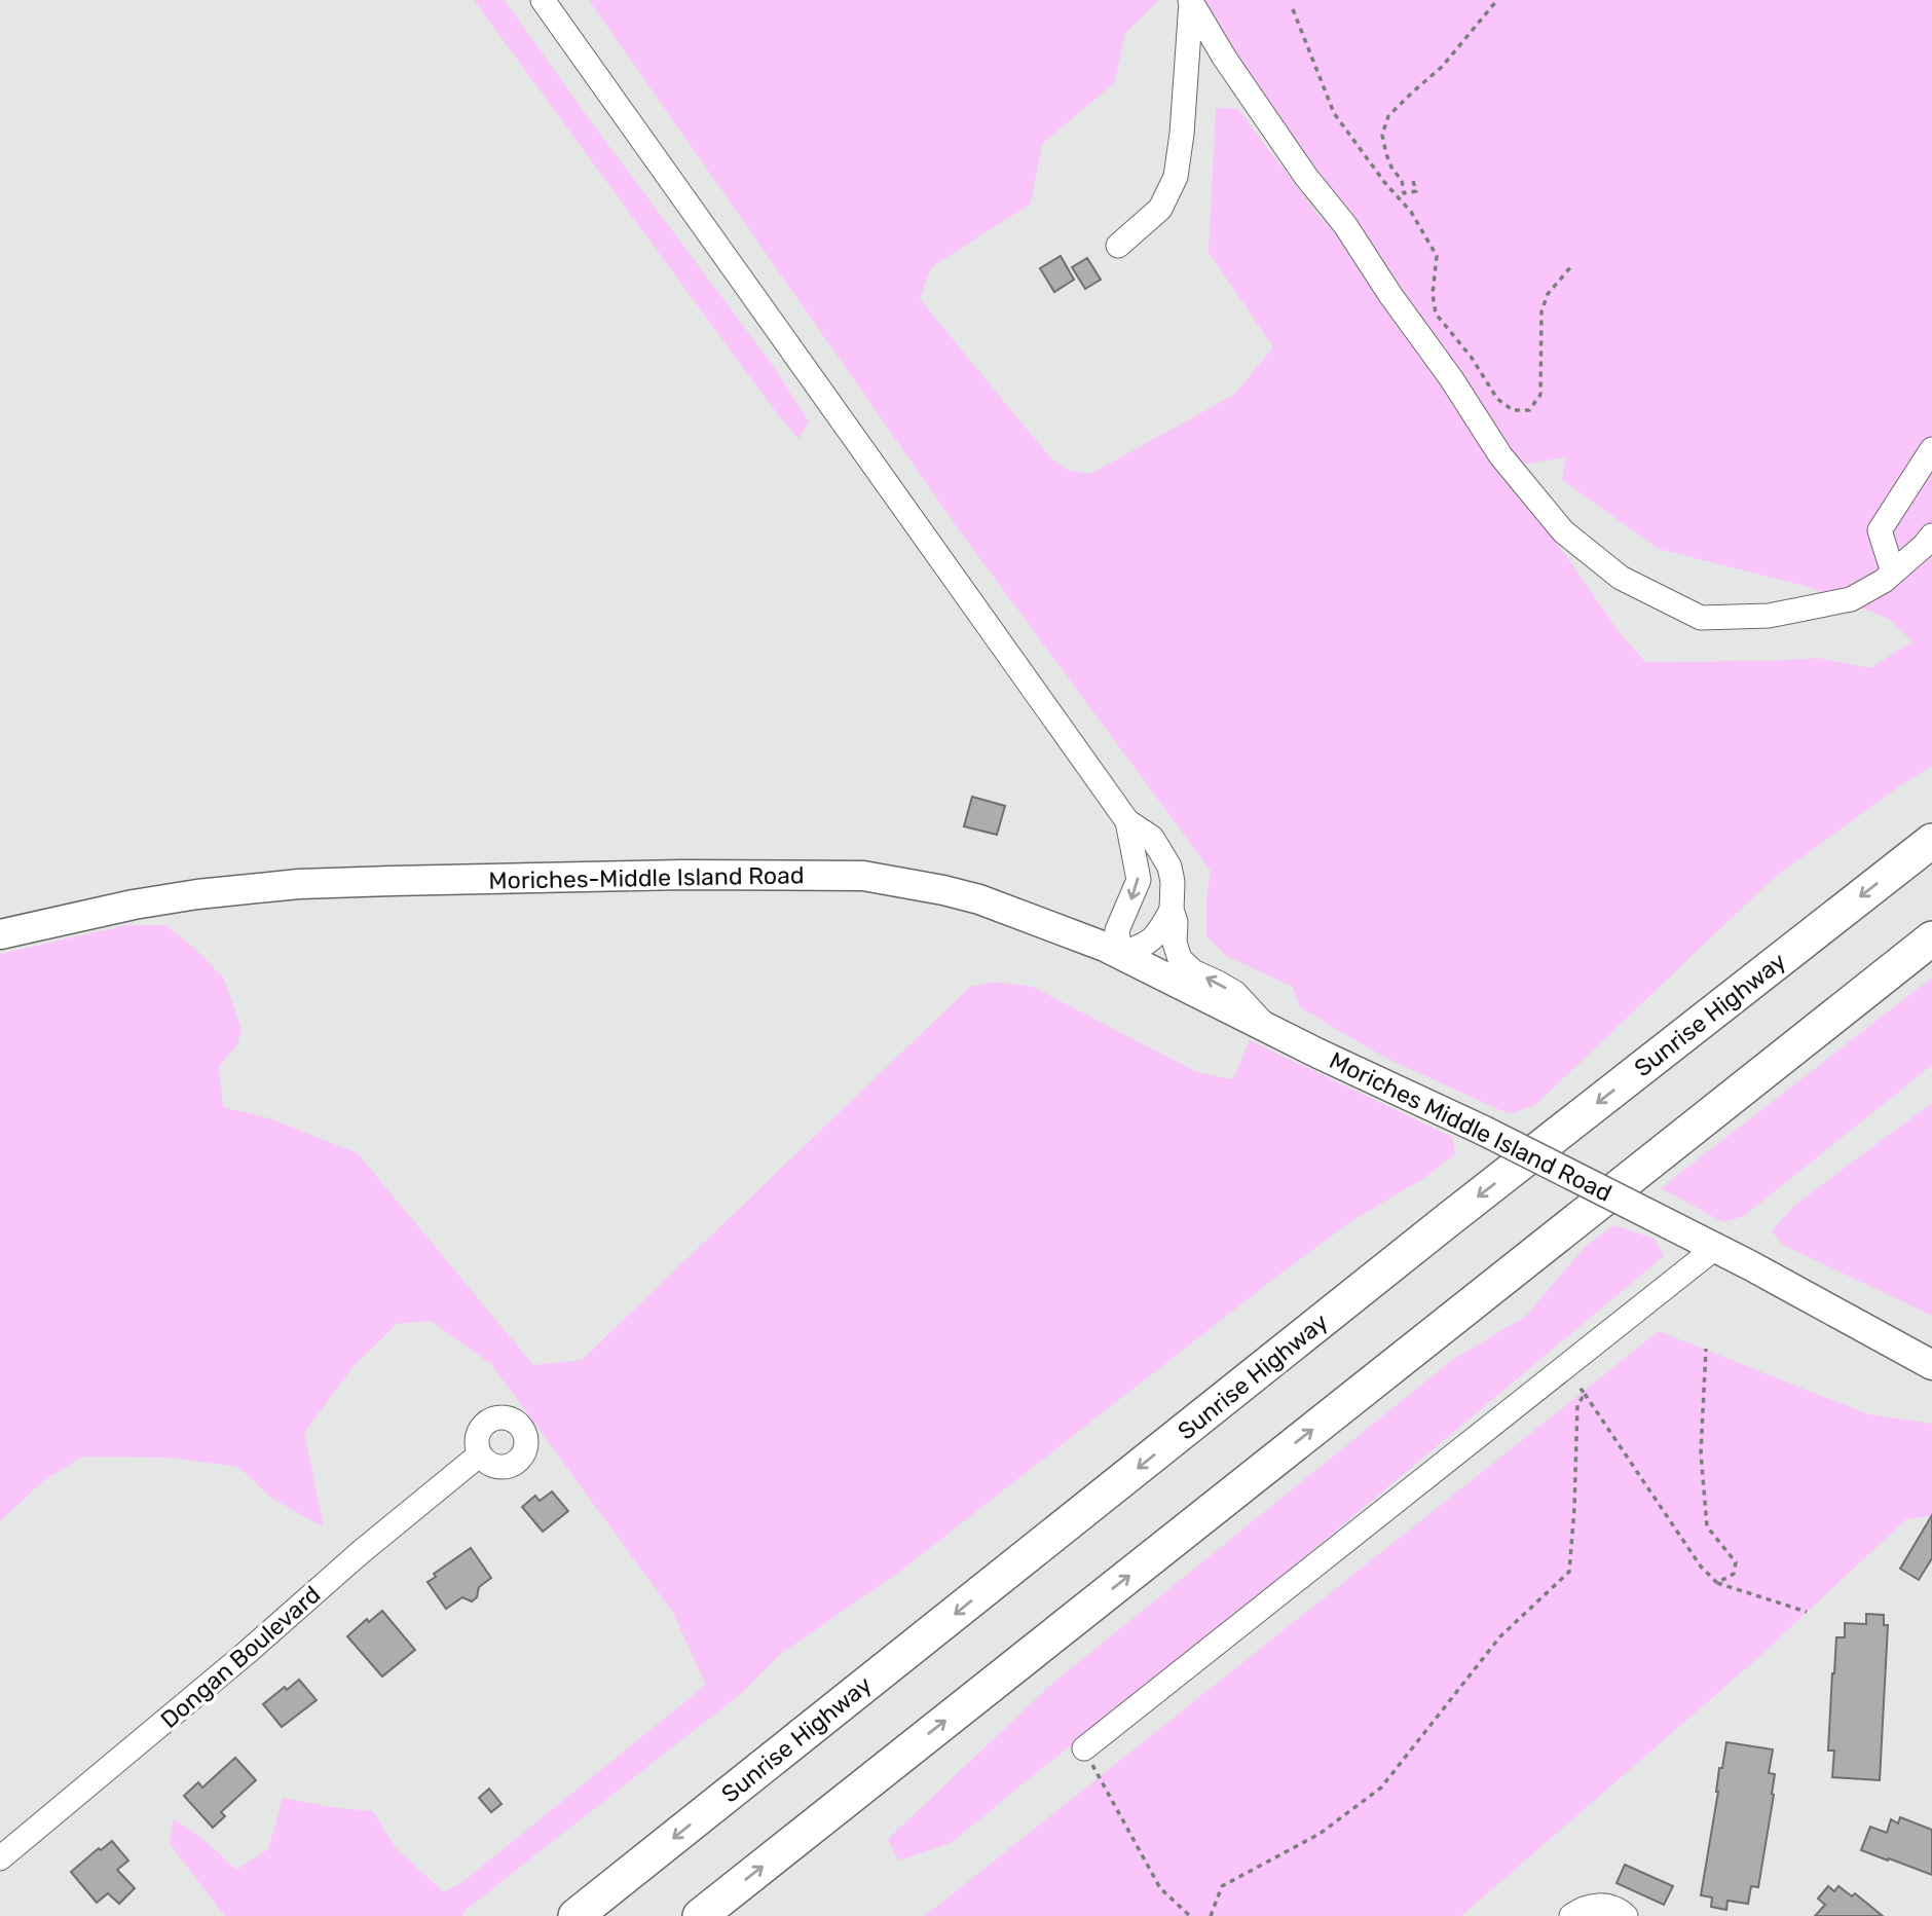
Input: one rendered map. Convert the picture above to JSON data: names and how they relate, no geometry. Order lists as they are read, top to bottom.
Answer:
{
  "streets": {
    "highway": ["Sunrise Highway"],
    "main road": ["Moriches-Middle Island Road", "Moriches Middle Island Road"],
    "street": ["Dongan Boulevard"]
  },
  "crossings": [
    ["Moriches-Middle Island Road", "Moriches Middle Island Road"]
  ]
}
